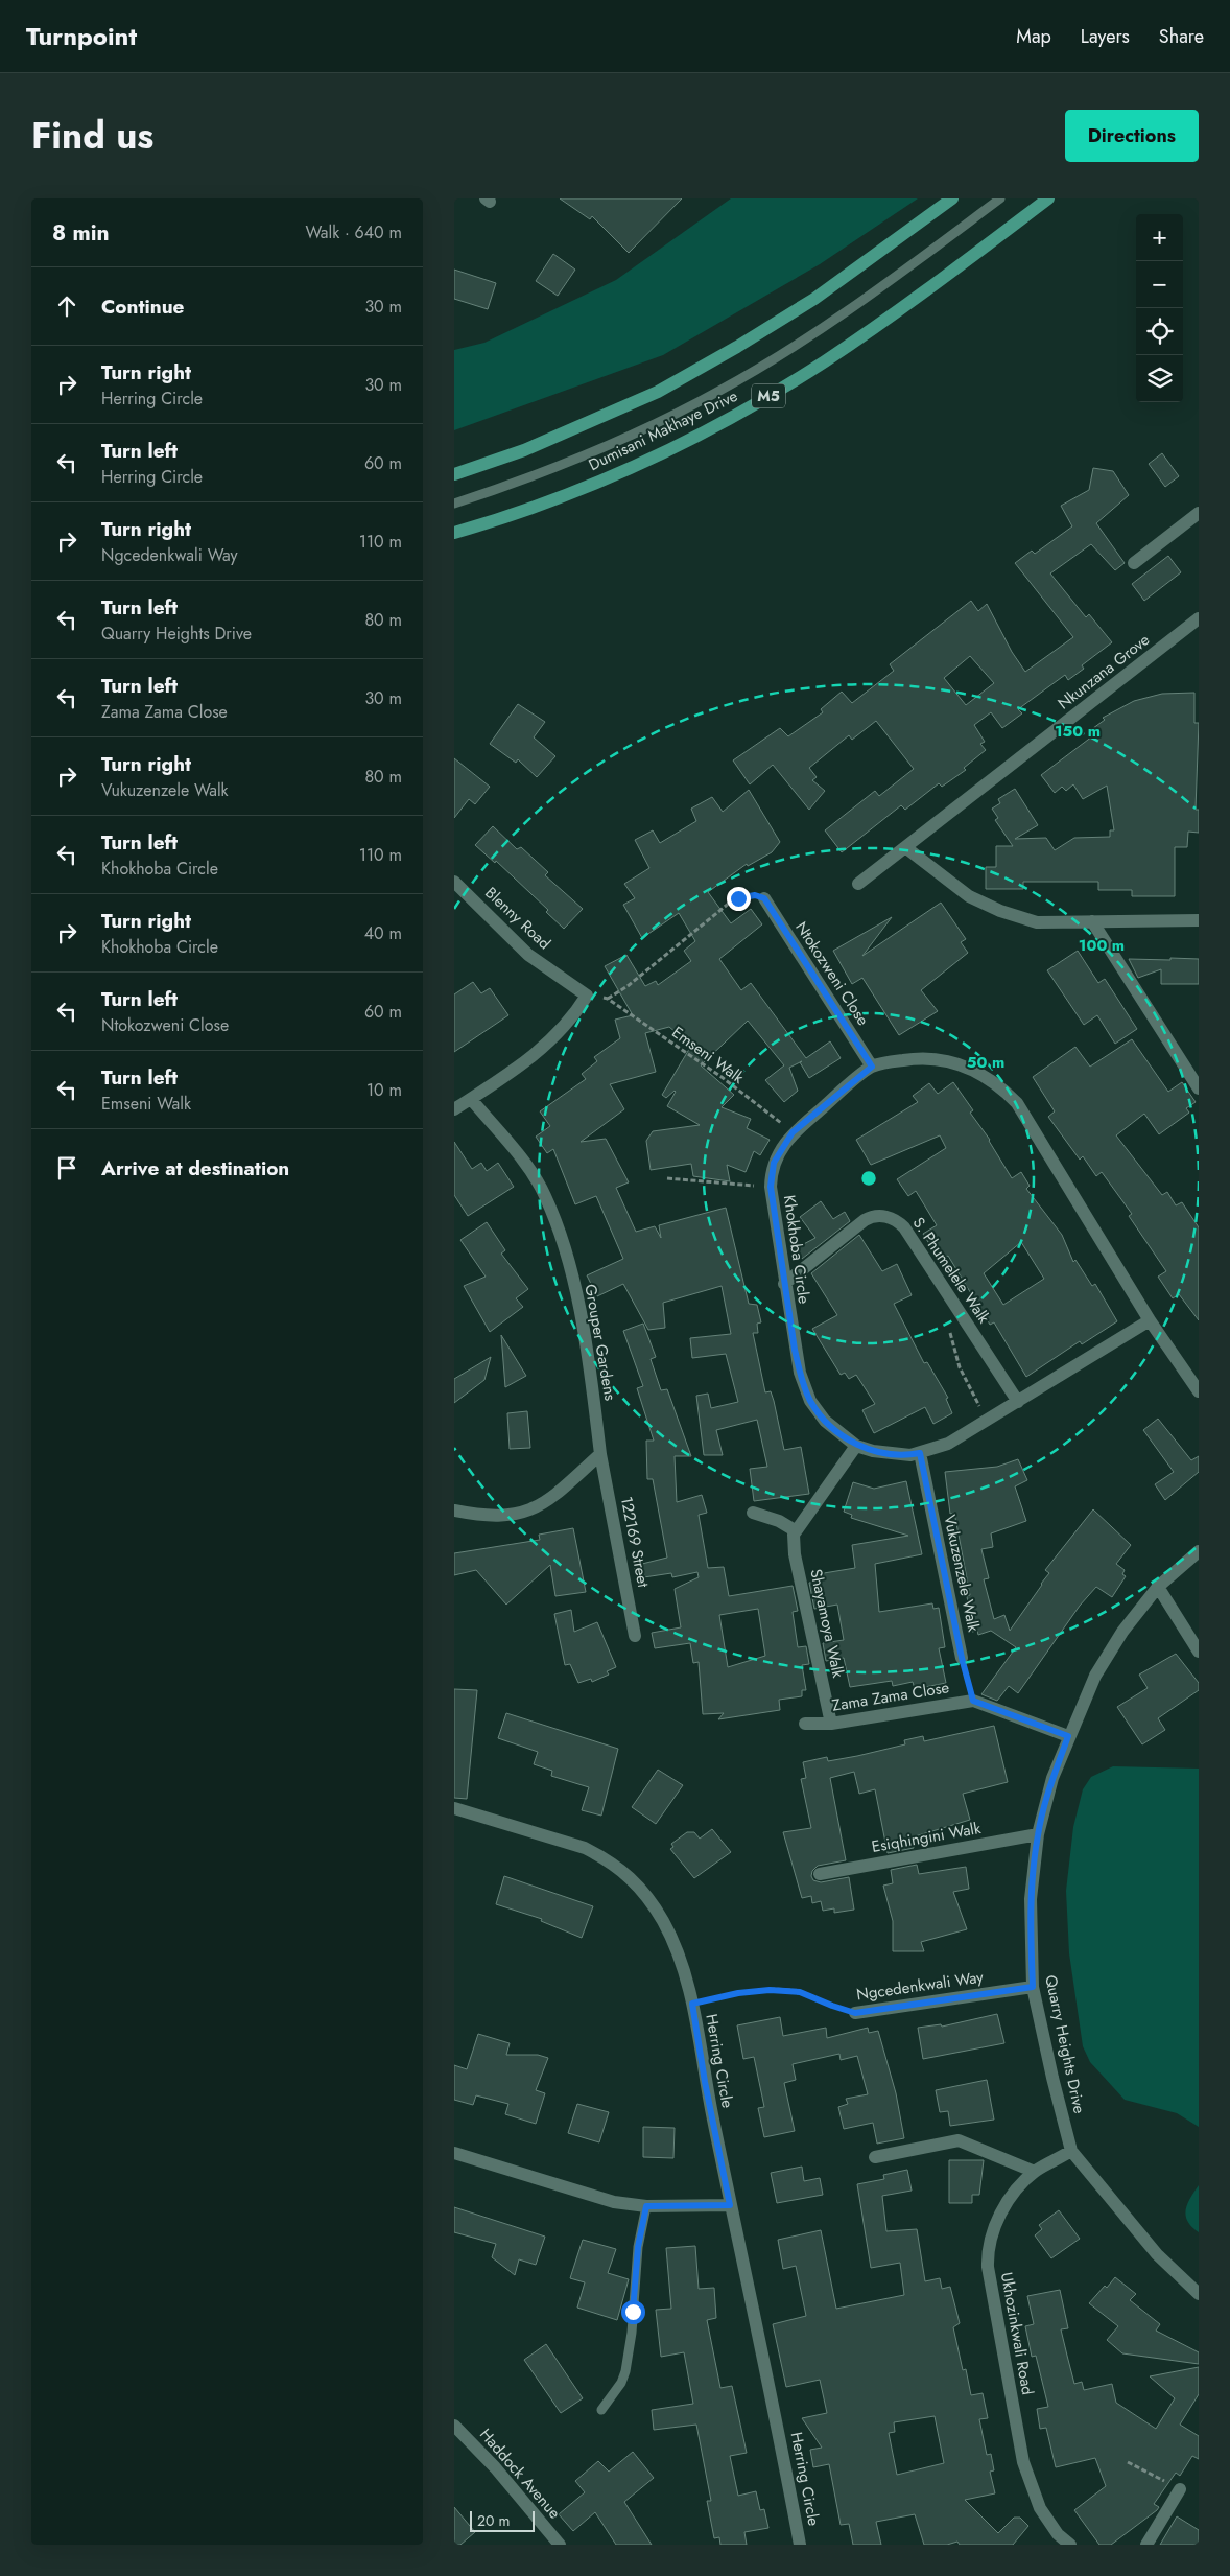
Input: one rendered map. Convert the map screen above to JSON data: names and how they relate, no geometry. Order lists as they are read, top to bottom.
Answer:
{
  "streets": {
    "main road": ["M5", "Dumisani Makhaye Drive"],
    "street": [
      "Nkunzana Grove",
      "Blenny Road",
      "Ntokozweni Close",
      "Khokhoba Circle",
      "S. Phumelele Walk",
      "Grouper Gardens",
      "122169 Street",
      "Vukuzenzele Walk",
      "Shayamoya Walk",
      "Zama Zama Close",
      "Esiqhingini Walk",
      "Ngcedenkwali Way",
      "Quarry Heights Drive",
      "Herring Circle",
      "Ukhozinkwali Road",
      "Haddock Avenue"
    ],
    "path": ["Emseni Walk"]
  },
  "crossings": [
    ["Blenny Road", "Emseni Walk"],
    ["Ntokozweni Close", "Khokhoba Circle"],
    ["Emseni Walk", "Khokhoba Circle"],
    ["Khokhoba Circle", "S. Phumelele Walk"],
    ["Khokhoba Circle", "Vukuzenzele Walk"],
    ["Grouper Gardens", "122169 Street"],
    ["Shayamoya Walk", "Zama Zama Close"],
    ["Zama Zama Close", "Quarry Heights Drive"],
    ["Esiqhingini Walk", "Quarry Heights Drive"],
    ["Ngcedenkwali Way", "Quarry Heights Drive"],
    ["Ngcedenkwali Way", "Herring Circle"],
    ["Quarry Heights Drive", "Ukhozinkwali Road"]
  ],
  "scale_bar": "20 m",
  "page": {
    "header": "Turnpoint",
    "nav": ["Map", "Layers", "Share"],
    "title": "Find us",
    "buttons": "Directions",
    "heading": ["8 min", "Walk · 640 m"],
    "map_buttons": ["+", "−"],
    "list": [
      ["Continue", "30 m"],
      ["Turn right", "Herring Circle", "30 m"],
      ["Turn left", "Herring Circle", "60 m"],
      ["Turn right", "Ngcedenkwali Way", "110 m"],
      ["Turn left", "Quarry Heights Drive", "80 m"],
      ["Turn left", "Zama Zama Close", "30 m"],
      ["Turn right", "Vukuzenzele Walk", "80 m"],
      ["Turn left", "Khokhoba Circle", "110 m"],
      ["Turn right", "Khokhoba Circle", "40 m"],
      ["Turn left", "Ntokozweni Close", "60 m"],
      ["Turn left", "Emseni Walk", "10 m"],
      "Arrive at destination"
    ],
    "scale": "20 m"
  },
  "rings": ["150 m", "100 m", "50 m"]
}
